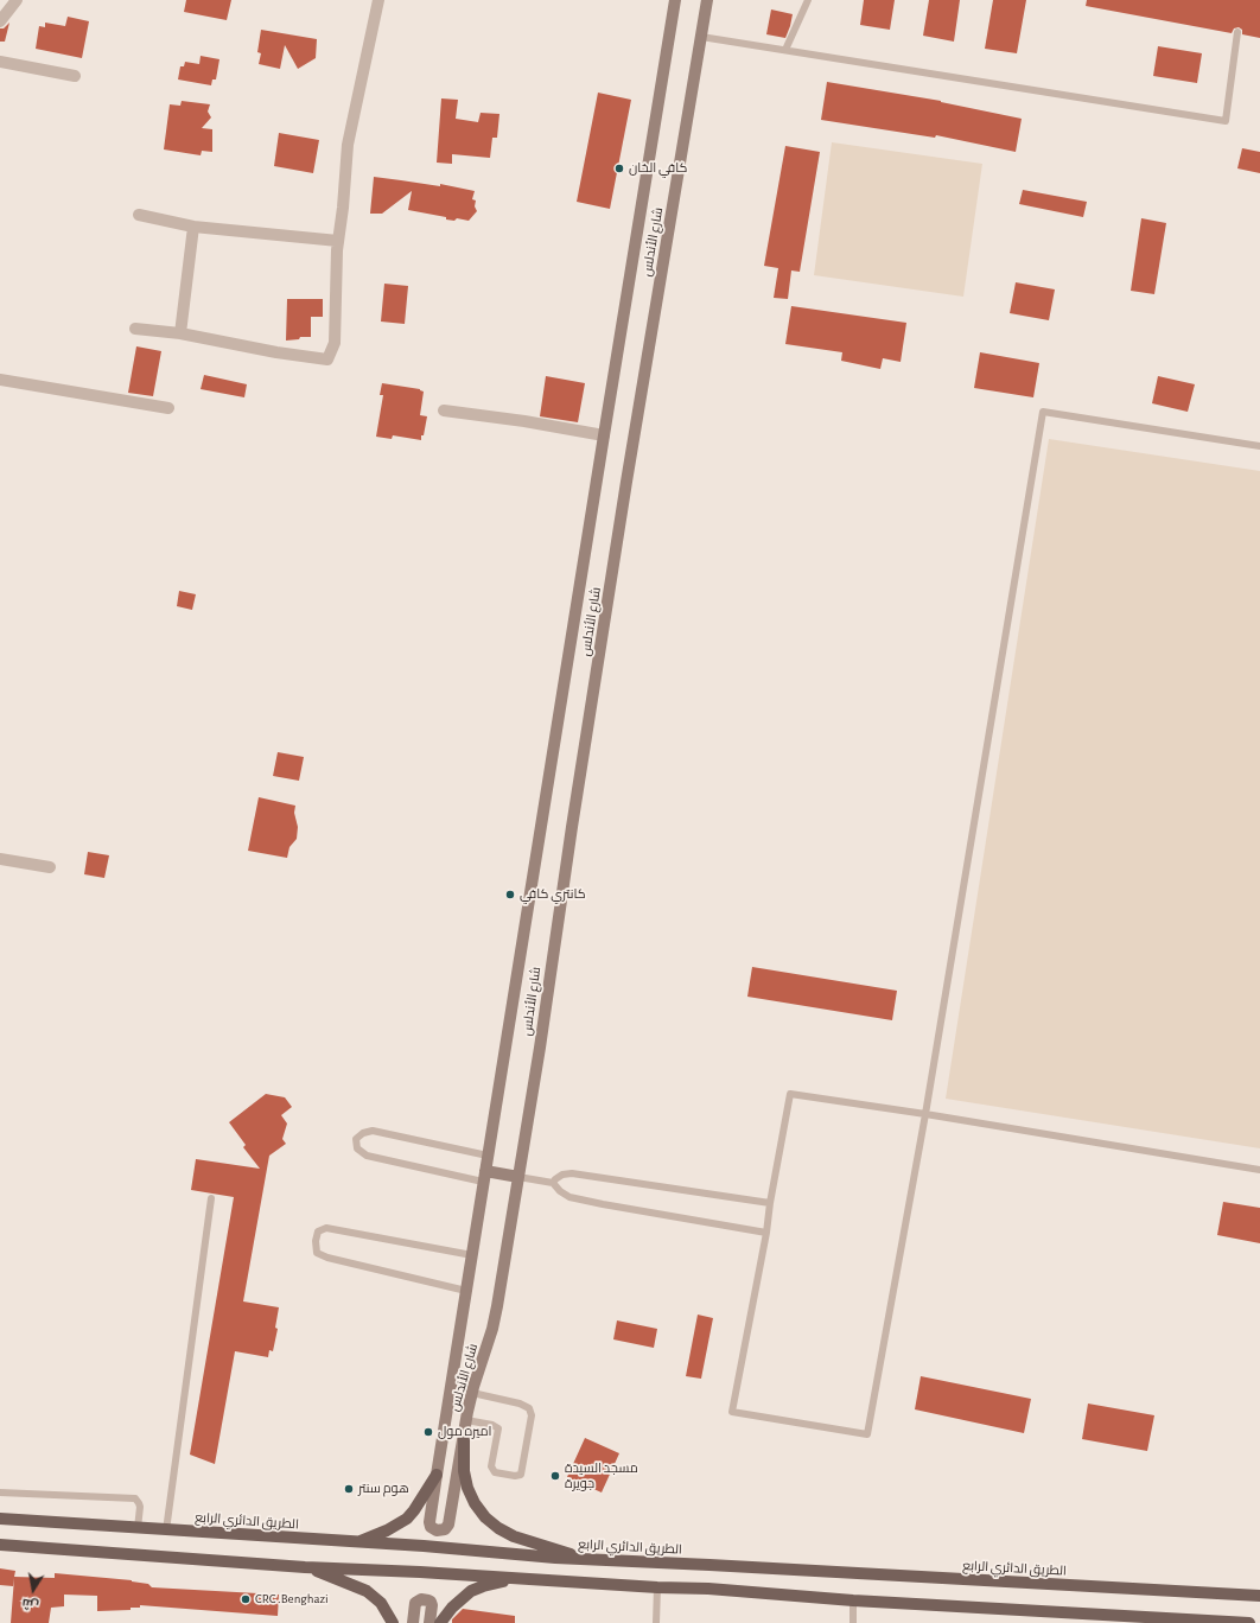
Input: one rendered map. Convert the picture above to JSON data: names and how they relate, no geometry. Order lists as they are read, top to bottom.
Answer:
{
  "streets": {
    "main road": ["شارع الأندلس", "الطريق الدائري الرابع"]
  },
  "places": [
    "كافي الخان",
    "كانتري كافي",
    "اميره مول",
    "مسجد السيدة جويرة",
    "هوم سنتر",
    "CRC .Benghazi"
  ],
  "north": "bottom"
}
